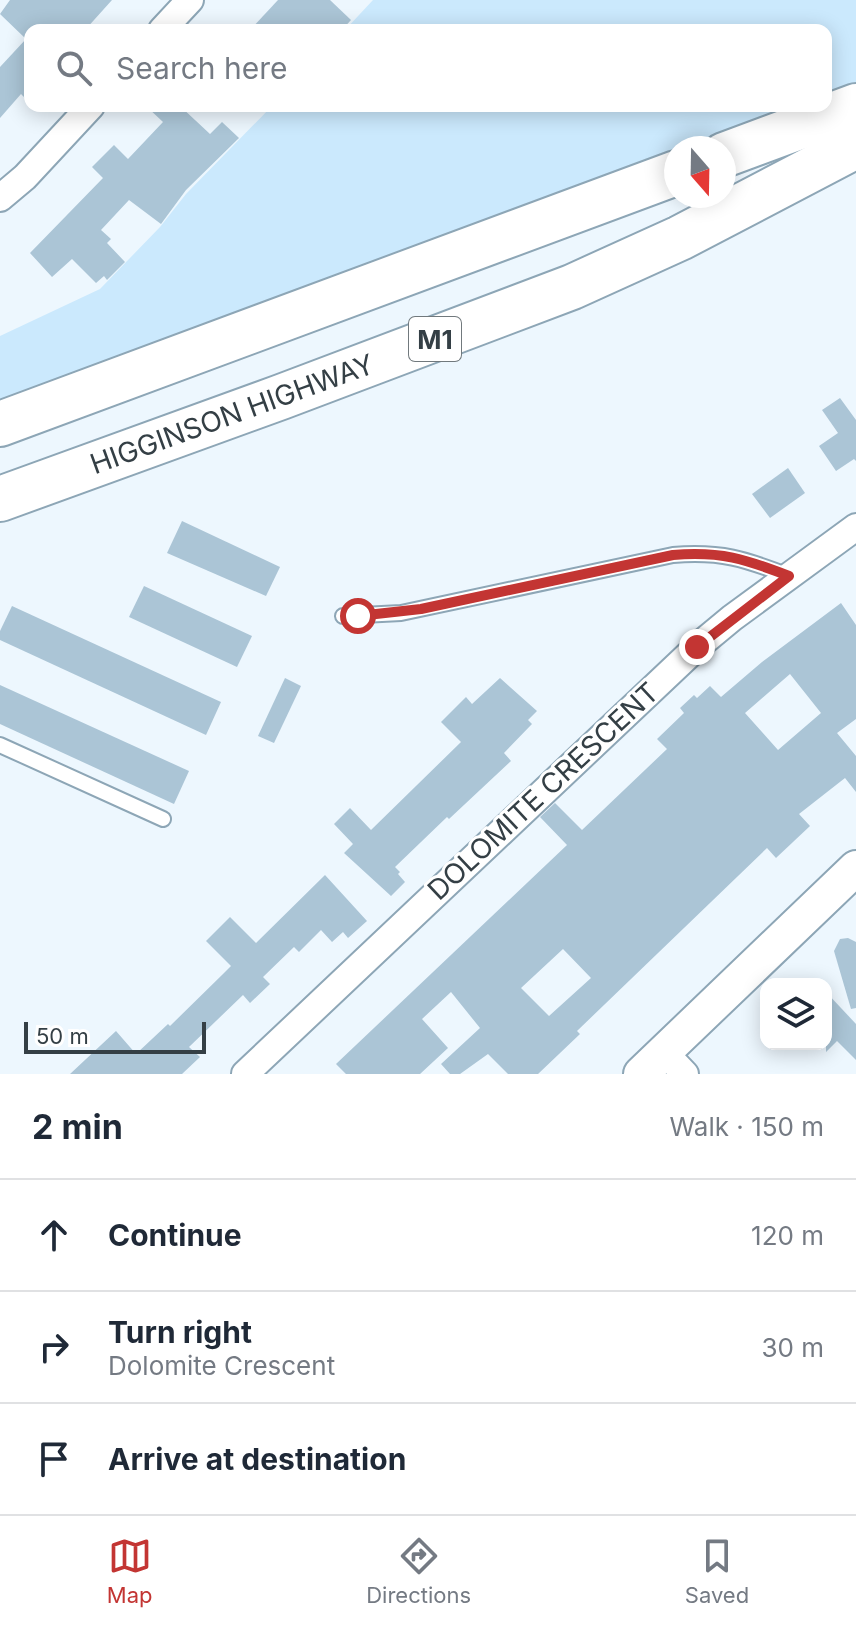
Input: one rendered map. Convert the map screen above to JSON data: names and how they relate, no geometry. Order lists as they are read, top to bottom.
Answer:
{
  "streets": {
    "highway": ["M1", "HIGGINSON HIGHWAY"],
    "street": ["DOLOMITE CRESCENT"]
  },
  "scale_bar": "50 m",
  "north": "bottom",
  "page": {
    "search": "Search here",
    "scale": "50 m",
    "heading": ["2 min", "Walk · 150 m"],
    "list": [
      ["Continue", "120 m"],
      ["Turn right", "Dolomite Crescent", "30 m"],
      "Arrive at destination"
    ],
    "nav": ["Map", "Directions", "Saved"]
  }
}
